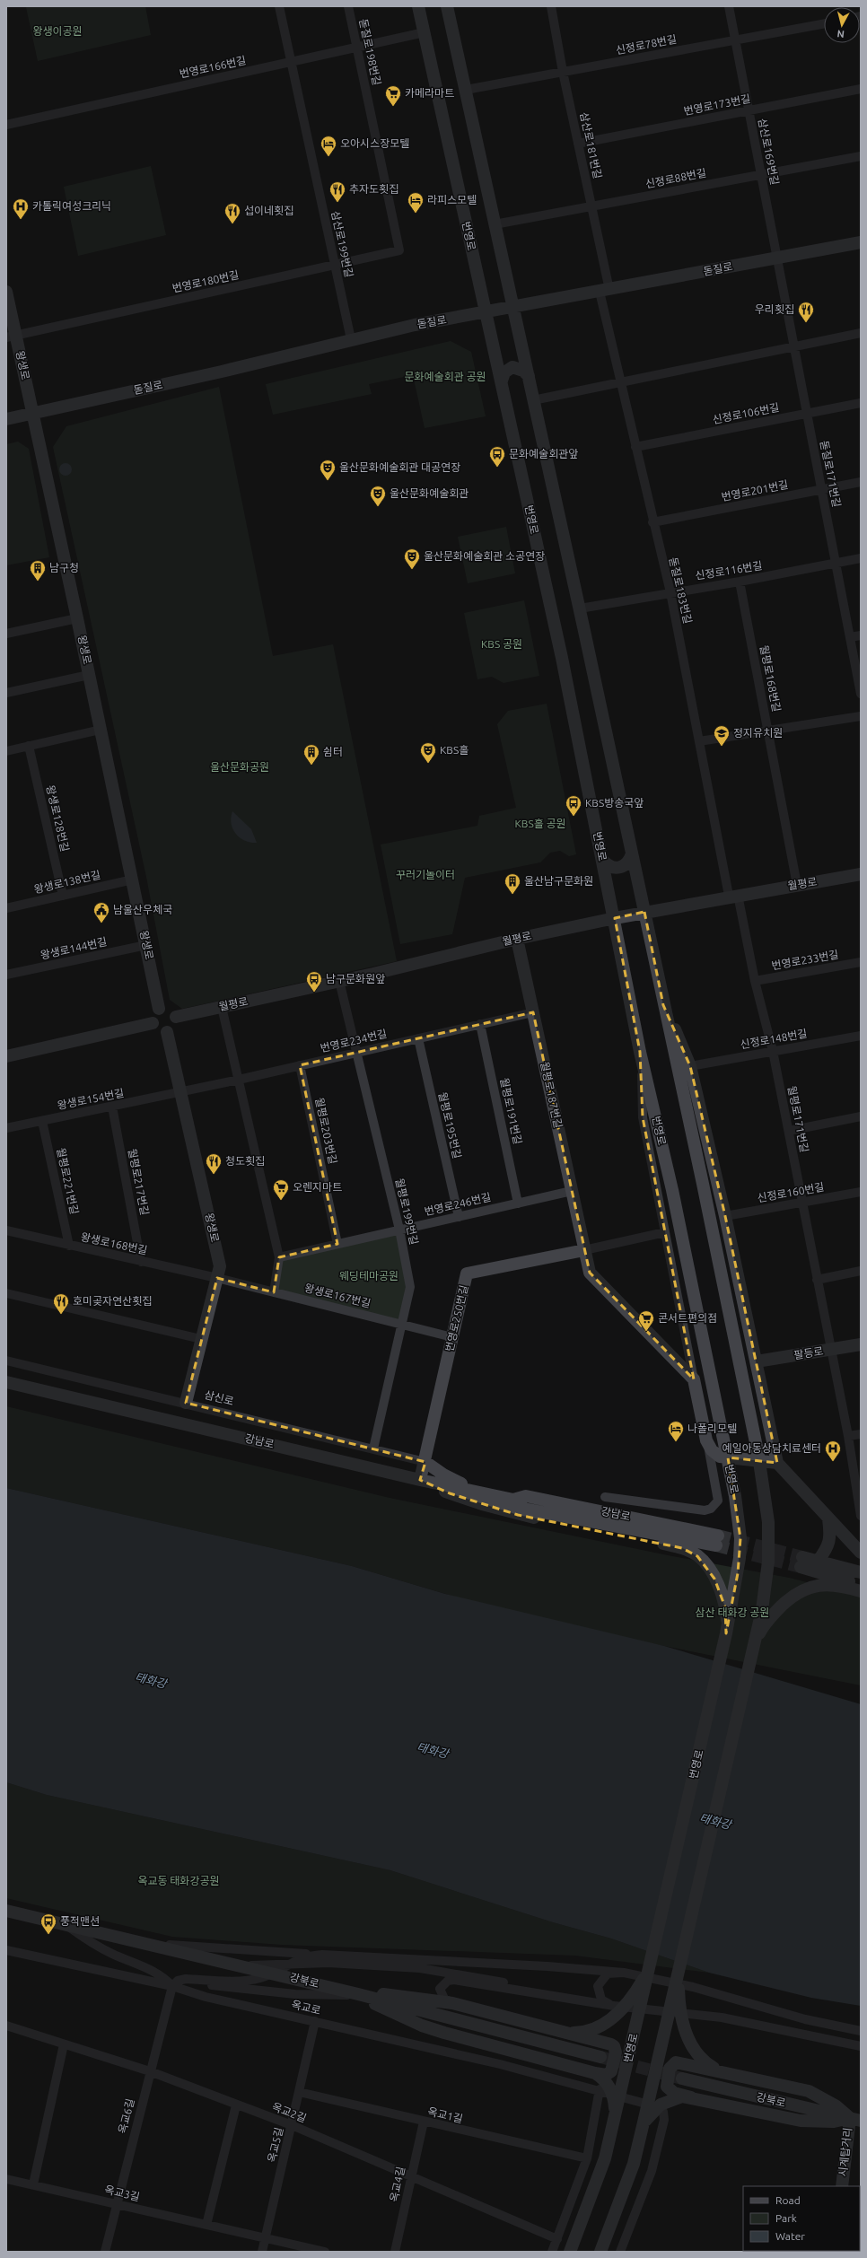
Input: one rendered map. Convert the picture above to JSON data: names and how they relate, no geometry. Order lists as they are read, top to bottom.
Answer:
{
  "streets": {
    "main road": [
      "번영로",
      "돋질로",
      "왕생로",
      "월평로",
      "월평로187번길",
      "번영로250번길",
      "팔등로",
      "강남로",
      "강북로",
      "시계탑거리"
    ],
    "street": [
      "신정로78번길",
      "돋질로198번길",
      "번영로166번길",
      "번영로173번길",
      "삼산로181번길",
      "삼산로169번길",
      "신정로88번길",
      "삼산로199번길",
      "번영로180번길",
      "신정로106번길",
      "돋질로171번길",
      "번영로201번길",
      "신정로116번길",
      "돋질로183번길",
      "월평로168번길",
      "왕생로128번길",
      "왕생로138번길",
      "왕생로144번길",
      "번영로233번길",
      "신정로148번길",
      "번영로234번길",
      "왕생로154번길",
      "월평로191번길",
      "월평로171번길",
      "월평로195번길",
      "월평로203번길",
      "월평로221번길",
      "월평로217번길",
      "신정로160번길",
      "번영로246번길",
      "월평로199번길",
      "왕생로168번길",
      "왕생로167번길",
      "삼신로",
      "옥교로",
      "옥교2길",
      "옥교1길",
      "옥교6길",
      "옥교5길",
      "옥교4길",
      "옥교3길"
    ]
  },
  "crossings": [
    ["신정로78번길", "삼산로181번길"],
    ["신정로78번길", "삼산로169번길"],
    ["돋질로198번길", "번영로166번길"],
    ["돋질로198번길", "번영로180번길"],
    ["번영로166번길", "번영로"],
    ["번영로166번길", "삼산로199번길"],
    ["번영로173번길", "삼산로181번길"],
    ["번영로173번길", "삼산로169번길"],
    ["삼산로181번길", "신정로88번길"],
    ["삼산로181번길", "돋질로"],
    ["삼산로181번길", "돋질로183번길"],
    ["삼산로169번길", "신정로88번길"],
    ["삼산로169번길", "돋질로"],
    ["삼산로169번길", "돋질로171번길"],
    ["번영로", "돋질로"],
    ["번영로", "월평로"],
    ["삼산로199번길", "돋질로"],
    ["삼산로199번길", "번영로180번길"],
    ["돋질로", "왕생로"],
    ["돋질로", "돋질로171번길"],
    ["돋질로", "돋질로183번길"],
    ["번영로180번길", "왕생로"],
    ["왕생로", "왕생로138번길"],
    ["왕생로", "월평로"],
    ["왕생로", "왕생로144번길"],
    ["왕생로", "번영로234번길"],
    ["왕생로", "왕생로154번길"],
    ["왕생로", "왕생로168번길"],
    ["왕생로", "왕생로167번길"],
    ["왕생로", "삼신로"],
    ["신정로106번길", "돋질로171번길"],
    ["신정로106번길", "돋질로183번길"],
    ["돋질로171번길", "번영로201번길"],
    ["돋질로171번길", "신정로116번길"],
    ["번영로201번길", "돋질로183번길"],
    ["신정로116번길", "돋질로183번길"],
    ["신정로116번길", "월평로168번길"],
    ["돋질로183번길", "월평로"],
    ["돋질로183번길", "월평로171번길"],
    ["월평로168번길", "월평로"],
    ["왕생로128번길", "왕생로138번길"],
    ["월평로", "월평로187번길"],
    ["월평로", "월평로171번길"],
    ["월평로", "월평로199번길"],
    ["번영로233번길", "월평로171번길"],
    ["신정로148번길", "월평로171번길"],
    ["번영로234번길", "월평로187번길"],
    ["번영로234번길", "왕생로154번길"],
    ["번영로234번길", "월평로191번길"],
    ["번영로234번길", "월평로195번길"],
    ["번영로234번길", "월평로203번길"],
    ["번영로234번길", "월평로199번길"],
    ["월평로187번길", "번영로246번길"],
    ["월평로187번길", "번영로250번길"],
    ["왕생로154번길", "월평로221번길"],
    ["왕생로154번길", "월평로217번길"],
    ["월평로191번길", "번영로246번길"],
    ["월평로171번길", "신정로160번길"],
    ["월평로171번길", "팔등로"],
    ["월평로195번길", "번영로246번길"],
    ["월평로203번길", "번영로246번길"],
    ["월평로221번길", "왕생로168번길"],
    ["월평로217번길", "왕생로168번길"],
    ["번영로246번길", "월평로199번길"],
    ["월평로199번길", "왕생로167번길"],
    ["월평로199번길", "삼신로"],
    ["왕생로168번길", "왕생로167번길"],
    ["왕생로167번길", "번영로250번길"],
    ["번영로250번길", "삼신로"],
    ["번영로250번길", "강남로"],
    ["강북로", "시계탑거리"],
    ["옥교로", "옥교6길"],
    ["옥교로", "옥교5길"],
    ["옥교2길", "옥교6길"],
    ["옥교2길", "옥교5길"],
    ["옥교2길", "옥교4길"],
    ["옥교1길", "옥교5길"],
    ["옥교1길", "옥교4길"],
    ["옥교6길", "옥교3길"],
    ["옥교5길", "옥교3길"]
  ],
  "water": ["태화강"],
  "parks": [
    "왕생이공원",
    "문화예술회관 공원",
    "KBS 공원",
    "울산문화공원",
    "KBS홀 공원",
    "꾸러기놀이터",
    "웨딩테마공원",
    "삼산 태화강 공원",
    "옥교동 태화강공원"
  ],
  "places": {
    "supermarket": ["카메라마트", "오렌지마트", "콘서트편의점"],
    "hotel": ["오아시스장모텔", "라피스모텔", "나폴리모텔"],
    "restaurant": [
      "추자도횟집",
      "섭이네횟집",
      "우리횟집",
      "청도횟집",
      "호미곶자연산횟집"
    ],
    "hospital": ["카톨릭여성크리닉", "예일아동상담치료센터"],
    "bus stop": [
      "문화예술회관앞",
      "KBS방송국앞",
      "남구문화원앞",
      "풍적맨션"
    ],
    "theatre": [
      "울산문화예술회관 대공연장",
      "울산문화예술회관",
      "울산문화예술회관 소공연장",
      "KBS홀"
    ],
    "building": ["남구청", "쉼터", "울산남구문화원"],
    "school or university": ["정지유치원"],
    "public building": ["남울산우체국"]
  },
  "legend": ["Road", "Park", "Water"],
  "north": "bottom"
}
